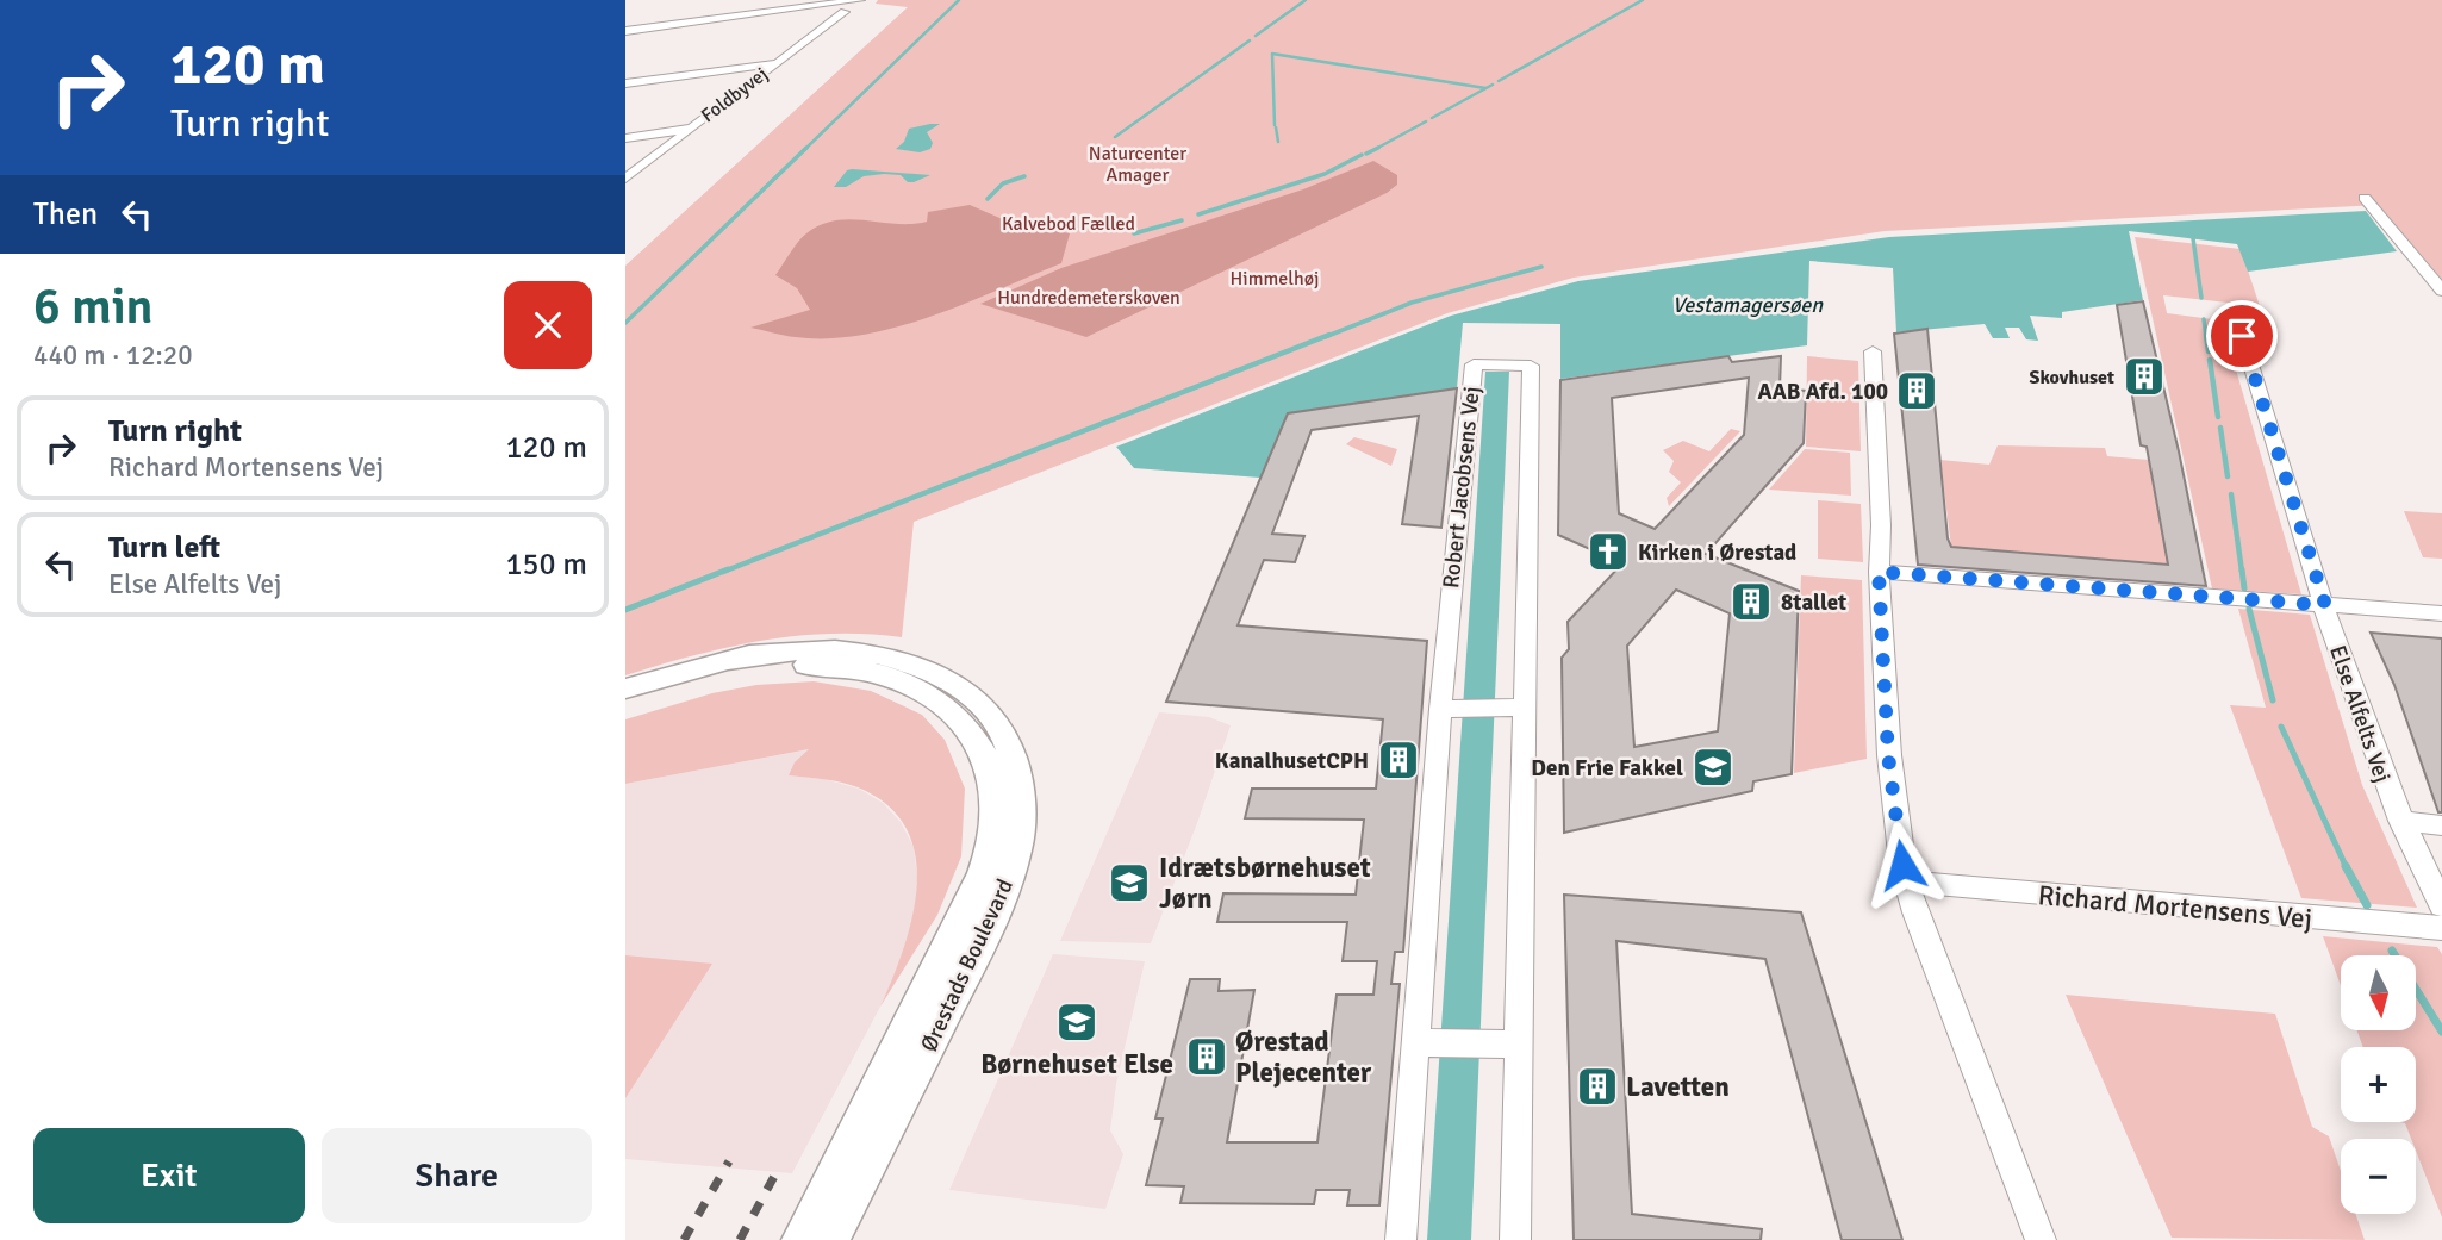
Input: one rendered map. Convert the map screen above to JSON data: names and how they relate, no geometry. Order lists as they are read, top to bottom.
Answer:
{
  "streets": {
    "street": [
      "Foldbyvej",
      "Robert Jacobsens Vej",
      "Else Alfelts Vej",
      "Richard Mortensens Vej",
      "Ørestads Boulevard"
    ]
  },
  "water": ["Vestamagersøen"],
  "parks": [
    "Naturcenter Amager",
    "Kalvebod Fælled",
    "Himmelhøj",
    "Hundredemeterskoven"
  ],
  "places": {
    "building": [
      "Skovhuset",
      "AAB Afd. 100",
      "8tallet",
      "KanalhusetCPH",
      "Ørestad Plejecenter",
      "Lavetten"
    ],
    "church": ["Kirken i Ørestad"],
    "school or university": ["Den Frie Fakkel", "Idrætsbørnehuset Jørn", "Børnehuset Else"]
  },
  "north": "bottom",
  "page": {
    "turn": ["120 m", "Turn right"],
    "then": "Then",
    "heading": ["6 min", "440 m · 12:20"],
    "list": [
      {
        "name": "Turn right",
        "note": "Richard Mortensens Vej",
        "value": "120 m"
      },
      {
        "name": "Turn left",
        "note": "Else Alfelts Vej",
        "value": "150 m"
      }
    ],
    "map_buttons": ["+", "−"],
    "buttons": ["Exit", "Share"]
  }
}
